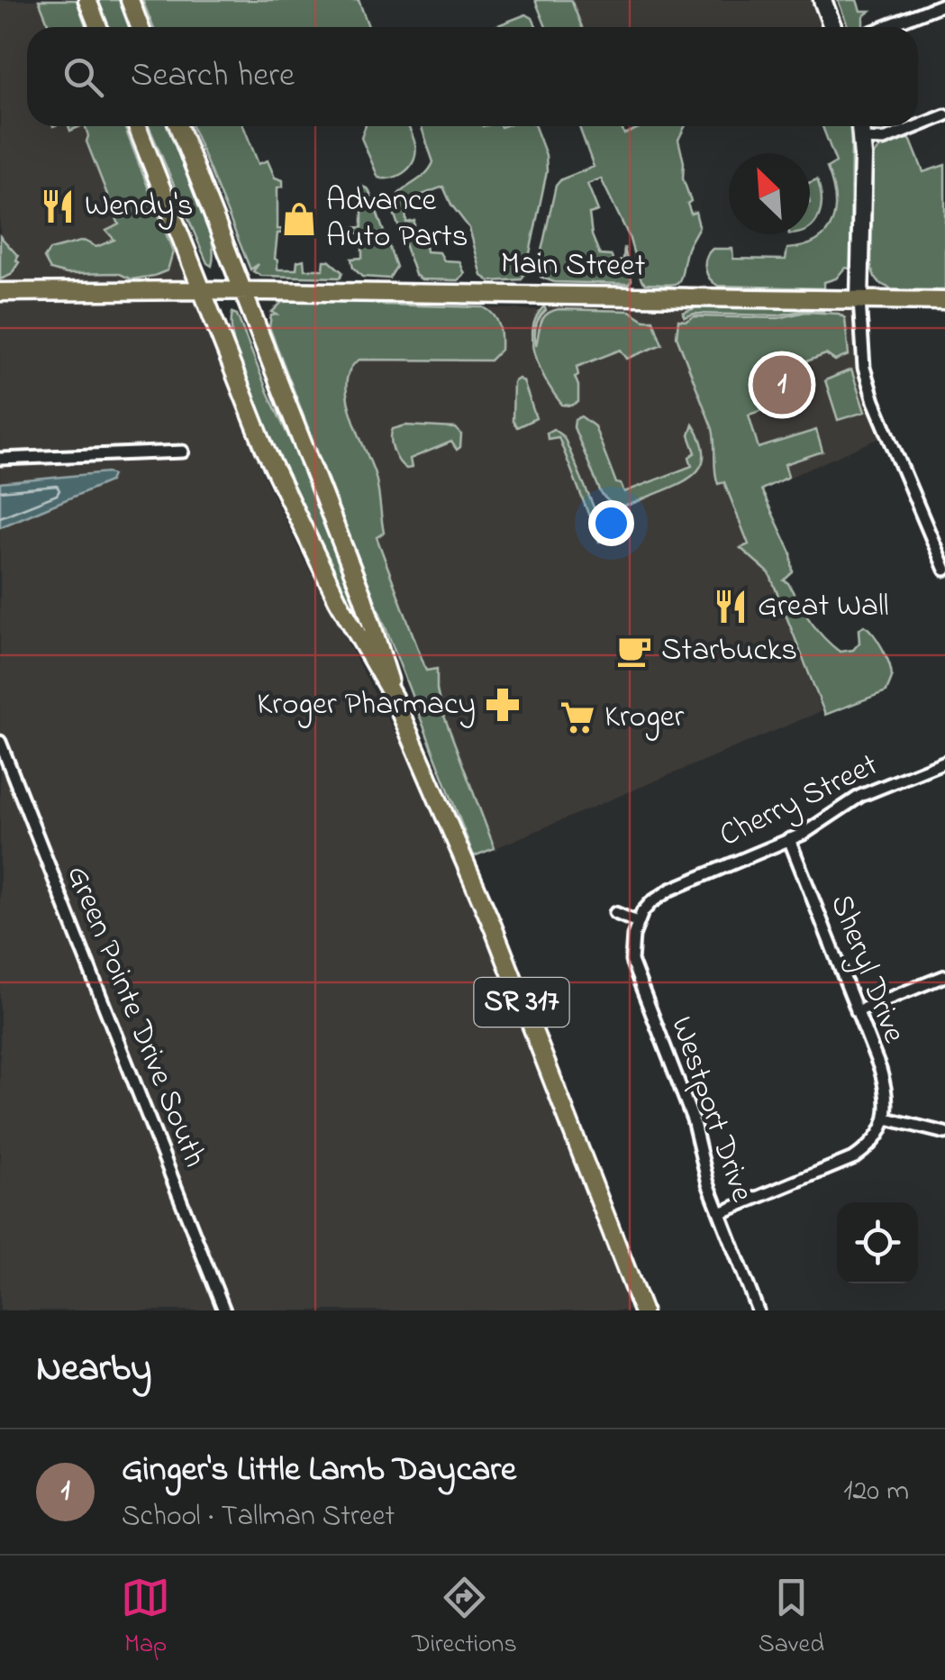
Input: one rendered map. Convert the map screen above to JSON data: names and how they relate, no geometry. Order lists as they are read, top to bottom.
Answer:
{
  "streets": {
    "main road": ["Main Street", "SR 317"],
    "street": [
      "Cherry Street",
      "Sheryl Drive",
      "Green Pointe Drive South",
      "Westport Drive"
    ]
  },
  "crossings": [
    ["Main Street", "SR 317"],
    ["Cherry Street", "Sheryl Drive"],
    ["Cherry Street", "Westport Drive"]
  ],
  "places": {
    "restaurant": ["Wendy's", "Great Wall"],
    "shop": ["Advance Auto Parts"],
    "cafe": ["Starbucks"],
    "pharmacy": ["Kroger Pharmacy"],
    "supermarket": ["Kroger"]
  },
  "north": "top left",
  "page": {
    "search": "Search here",
    "pins": "1",
    "heading": "Nearby",
    "list": [
      {
        "mark": "1",
        "name": "Ginger's Little Lamb Daycare",
        "note": "School · Tallman Street",
        "value": "120 m"
      }
    ],
    "nav": ["Map", "Directions", "Saved"]
  }
}
